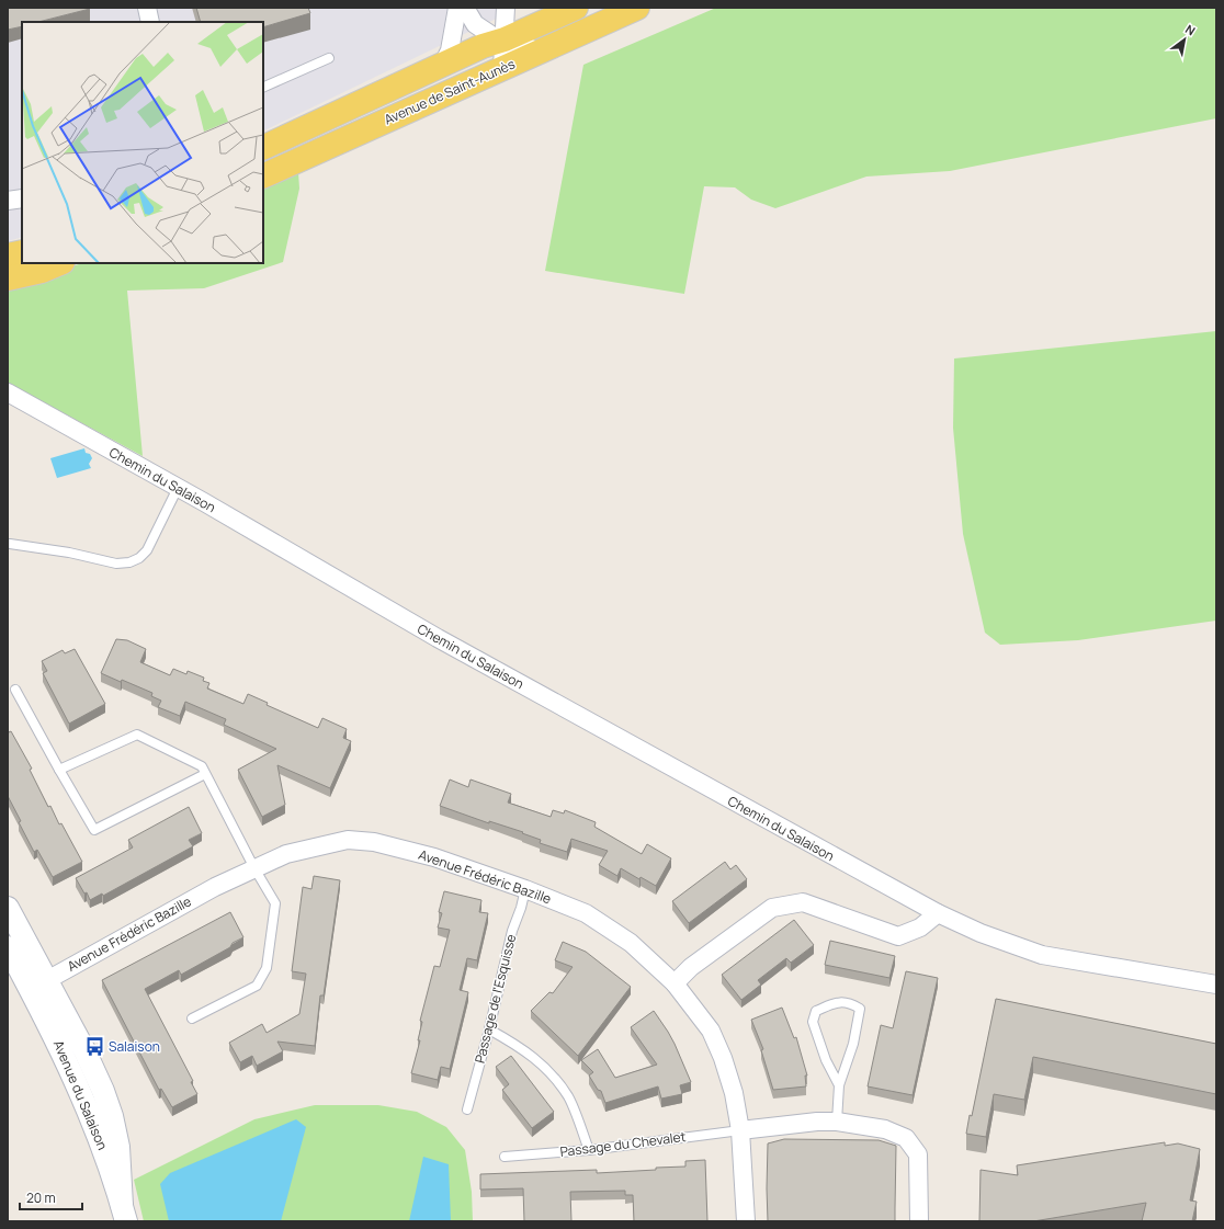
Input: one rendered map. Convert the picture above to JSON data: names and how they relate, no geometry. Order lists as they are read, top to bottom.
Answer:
{
  "streets": {
    "main road": ["Avenue de Saint-Aunès"],
    "street": ["Chemin du Salaison", "Avenue Frédéric Bazille", "Avenue du Salaison"],
    "lane": ["Passage de l'Esquisse", "Passage du Chevalet"]
  },
  "crossings": [
    ["Avenue Frédéric Bazille", "Passage de l'Esquisse"],
    ["Avenue Frédéric Bazille", "Avenue du Salaison"],
    ["Avenue Frédéric Bazille", "Passage du Chevalet"]
  ],
  "places": {
    "bus stop": ["Salaison"]
  },
  "scale_bar": "20 m",
  "north": "top right"
}
